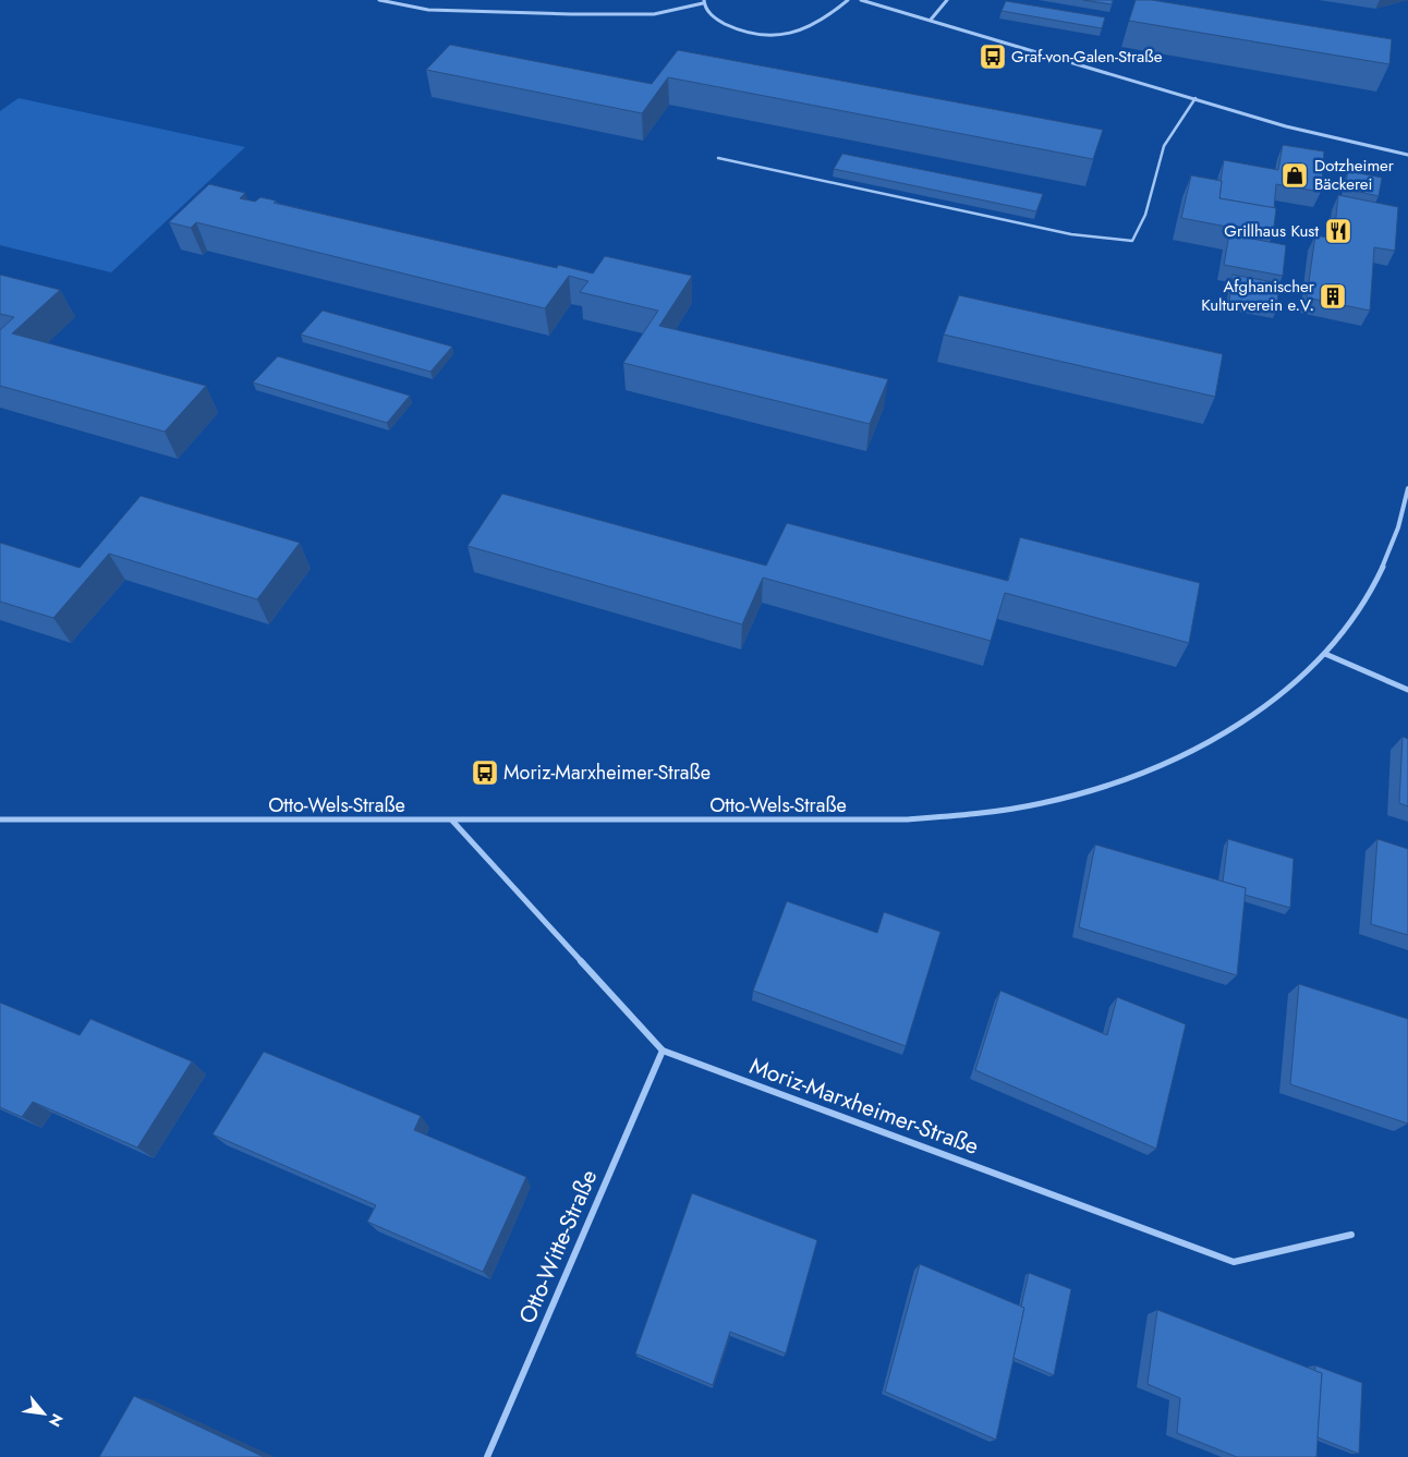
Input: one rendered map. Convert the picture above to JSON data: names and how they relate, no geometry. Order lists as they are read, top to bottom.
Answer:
{
  "streets": {
    "street": ["Otto-Wels-Straße", "Moriz-Marxheimer-Straße", "Otto-Witte-Straße"]
  },
  "crossings": [
    ["Otto-Wels-Straße", "Moriz-Marxheimer-Straße"],
    ["Moriz-Marxheimer-Straße", "Otto-Witte-Straße"]
  ],
  "places": {
    "bus stop": ["Graf-von-Galen-Straße", "Moriz-Marxheimer-Straße"],
    "shop": ["Dotzheimer Bäckerei"],
    "restaurant": ["Grillhaus Kust"],
    "building": ["Afghanischer Kulturverein e.V."]
  },
  "north": "bottom right"
}
